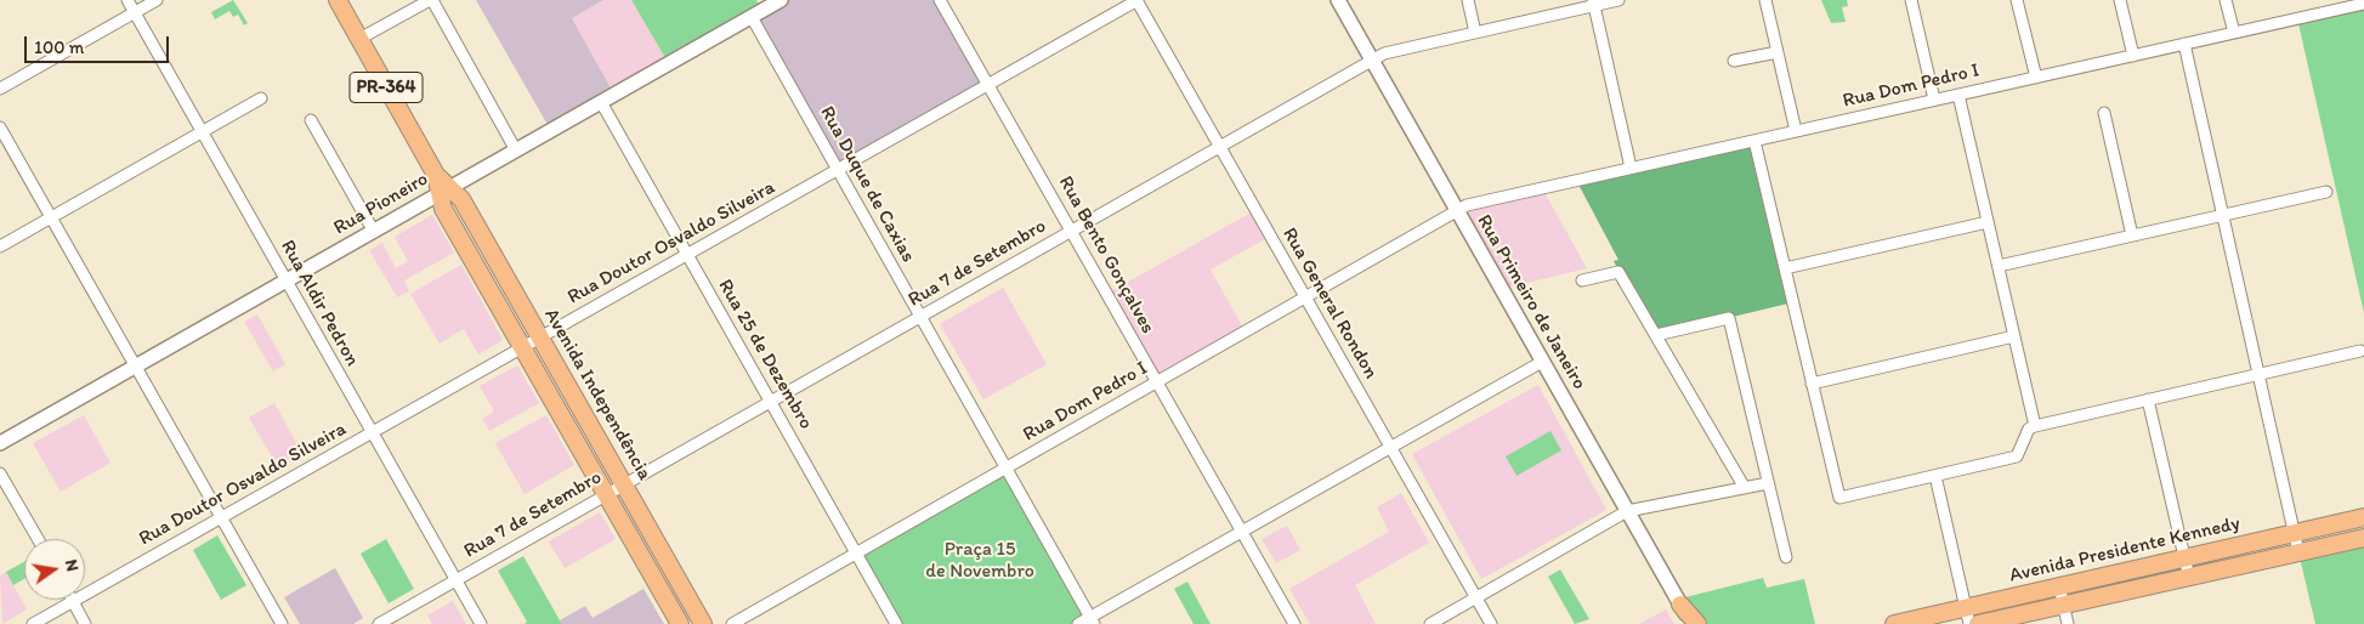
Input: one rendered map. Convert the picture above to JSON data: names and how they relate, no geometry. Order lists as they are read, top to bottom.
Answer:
{
  "streets": {
    "main road": ["PR-364", "Avenida Independência", "Avenida Presidente Kennedy"],
    "street": [
      "Rua Dom Pedro I",
      "Rua Duque de Caxias",
      "Rua Pioneiro",
      "Rua Doutor Osvaldo Silveira",
      "Rua Bento Gonçalves",
      "Rua 7 de Setembro",
      "Rua Primeiro de Janeiro",
      "Rua Aldir Pedron",
      "Rua General Rondon",
      "Rua 25 de Dezembro"
    ]
  },
  "crossings": [
    ["Rua Dom Pedro I", "Rua Duque de Caxias"],
    ["Rua Dom Pedro I", "Rua Bento Gonçalves"],
    ["Rua Dom Pedro I", "Rua Primeiro de Janeiro"],
    ["Rua Dom Pedro I", "Rua General Rondon"],
    ["Rua Dom Pedro I", "Rua 25 de Dezembro"],
    ["PR-364", "Rua Pioneiro"],
    ["PR-364", "Avenida Independência"],
    ["Rua Duque de Caxias", "Rua Pioneiro"],
    ["Rua Duque de Caxias", "Rua Doutor Osvaldo Silveira"],
    ["Rua Duque de Caxias", "Rua 7 de Setembro"],
    ["Rua Pioneiro", "Rua Aldir Pedron"],
    ["Rua Pioneiro", "Rua 25 de Dezembro"],
    ["Rua Pioneiro", "Avenida Independência"],
    ["Rua Doutor Osvaldo Silveira", "Rua Bento Gonçalves"],
    ["Rua Doutor Osvaldo Silveira", "Rua Aldir Pedron"],
    ["Rua Doutor Osvaldo Silveira", "Rua General Rondon"],
    ["Rua Doutor Osvaldo Silveira", "Rua 25 de Dezembro"],
    ["Rua Doutor Osvaldo Silveira", "Avenida Independência"],
    ["Rua Bento Gonçalves", "Rua 7 de Setembro"],
    ["Rua 7 de Setembro", "Rua Primeiro de Janeiro"],
    ["Rua 7 de Setembro", "Rua Aldir Pedron"],
    ["Rua 7 de Setembro", "Rua General Rondon"],
    ["Rua 7 de Setembro", "Rua 25 de Dezembro"],
    ["Rua 7 de Setembro", "Avenida Independência"]
  ],
  "parks": ["Praça 15 de Novembro"],
  "scale_bar": "100 m",
  "north": "right"
}
